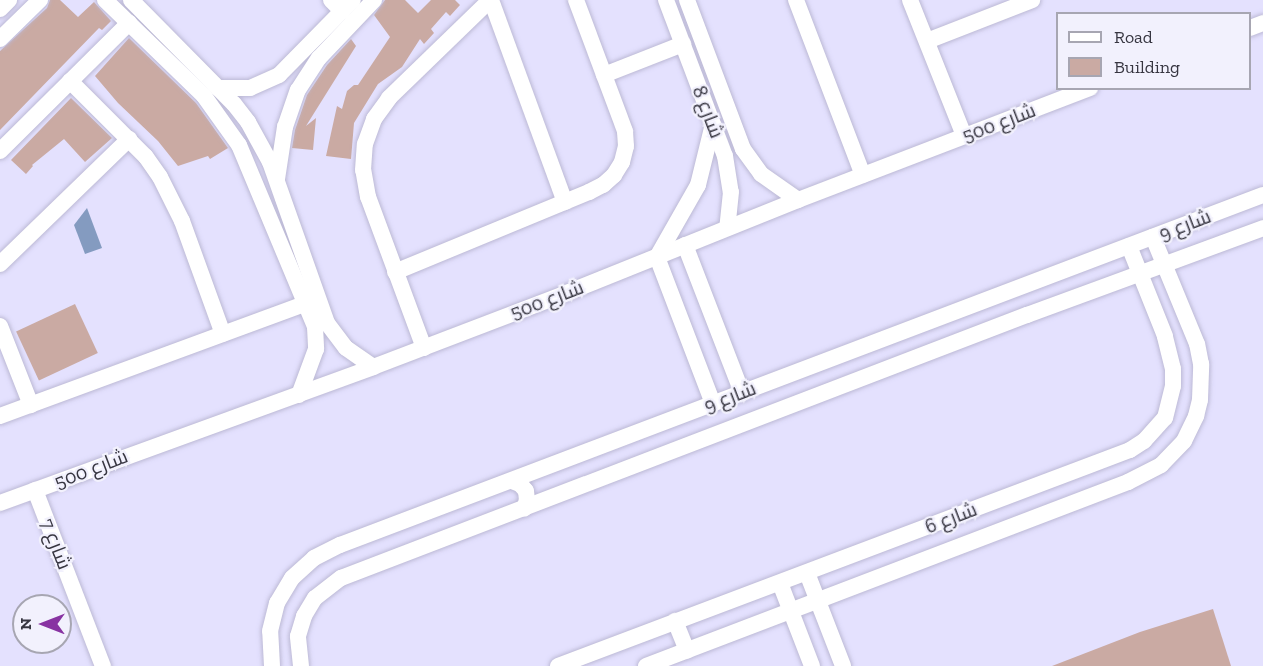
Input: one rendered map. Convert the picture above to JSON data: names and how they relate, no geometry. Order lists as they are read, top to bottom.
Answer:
{
  "streets": {
    "street": [
      "شارع 8",
      "شارع 500",
      "شارع 9",
      "شارع 6",
      "شارع 7"
    ]
  },
  "crossings": [
    ["شارع 8", "شارع 500"],
    ["شارع 500", "شارع 7"],
    ["شارع 9", "شارع 6"]
  ],
  "legend": ["Road", "Building"],
  "north": "left"
}
